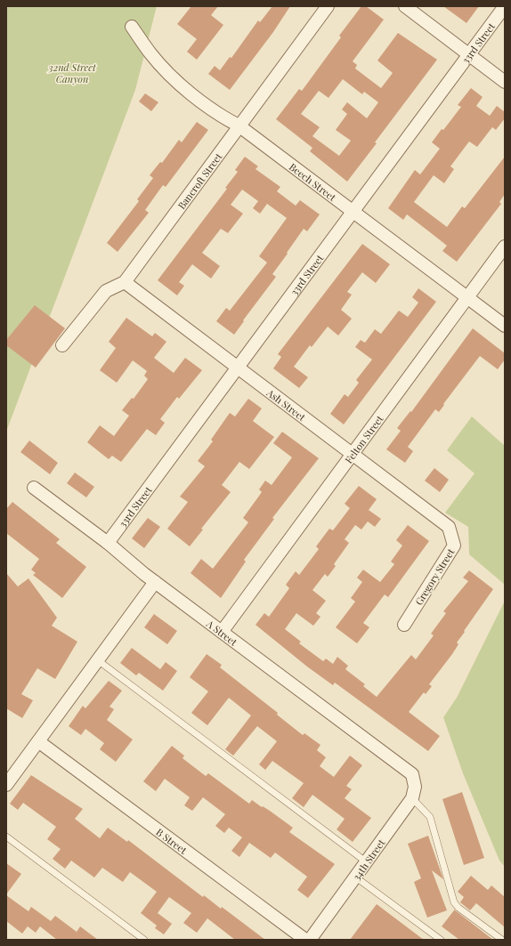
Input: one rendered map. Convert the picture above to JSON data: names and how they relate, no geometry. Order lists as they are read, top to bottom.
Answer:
{
  "streets": {
    "street": [
      "33rd Street",
      "Bancroft Street",
      "Beech Street",
      "Ash Street",
      "Felton Street",
      "Gregory Street",
      "A Street",
      "B Street",
      "34th Street"
    ]
  },
  "crossings": [
    ["33rd Street", "Beech Street"],
    ["33rd Street", "Ash Street"],
    ["33rd Street", "A Street"],
    ["Bancroft Street", "Beech Street"],
    ["Bancroft Street", "Ash Street"],
    ["Beech Street", "Felton Street"],
    ["Ash Street", "Felton Street"],
    ["Ash Street", "Gregory Street"],
    ["Felton Street", "A Street"],
    ["A Street", "34th Street"]
  ],
  "parks": ["32nd Street Canyon"]
}
